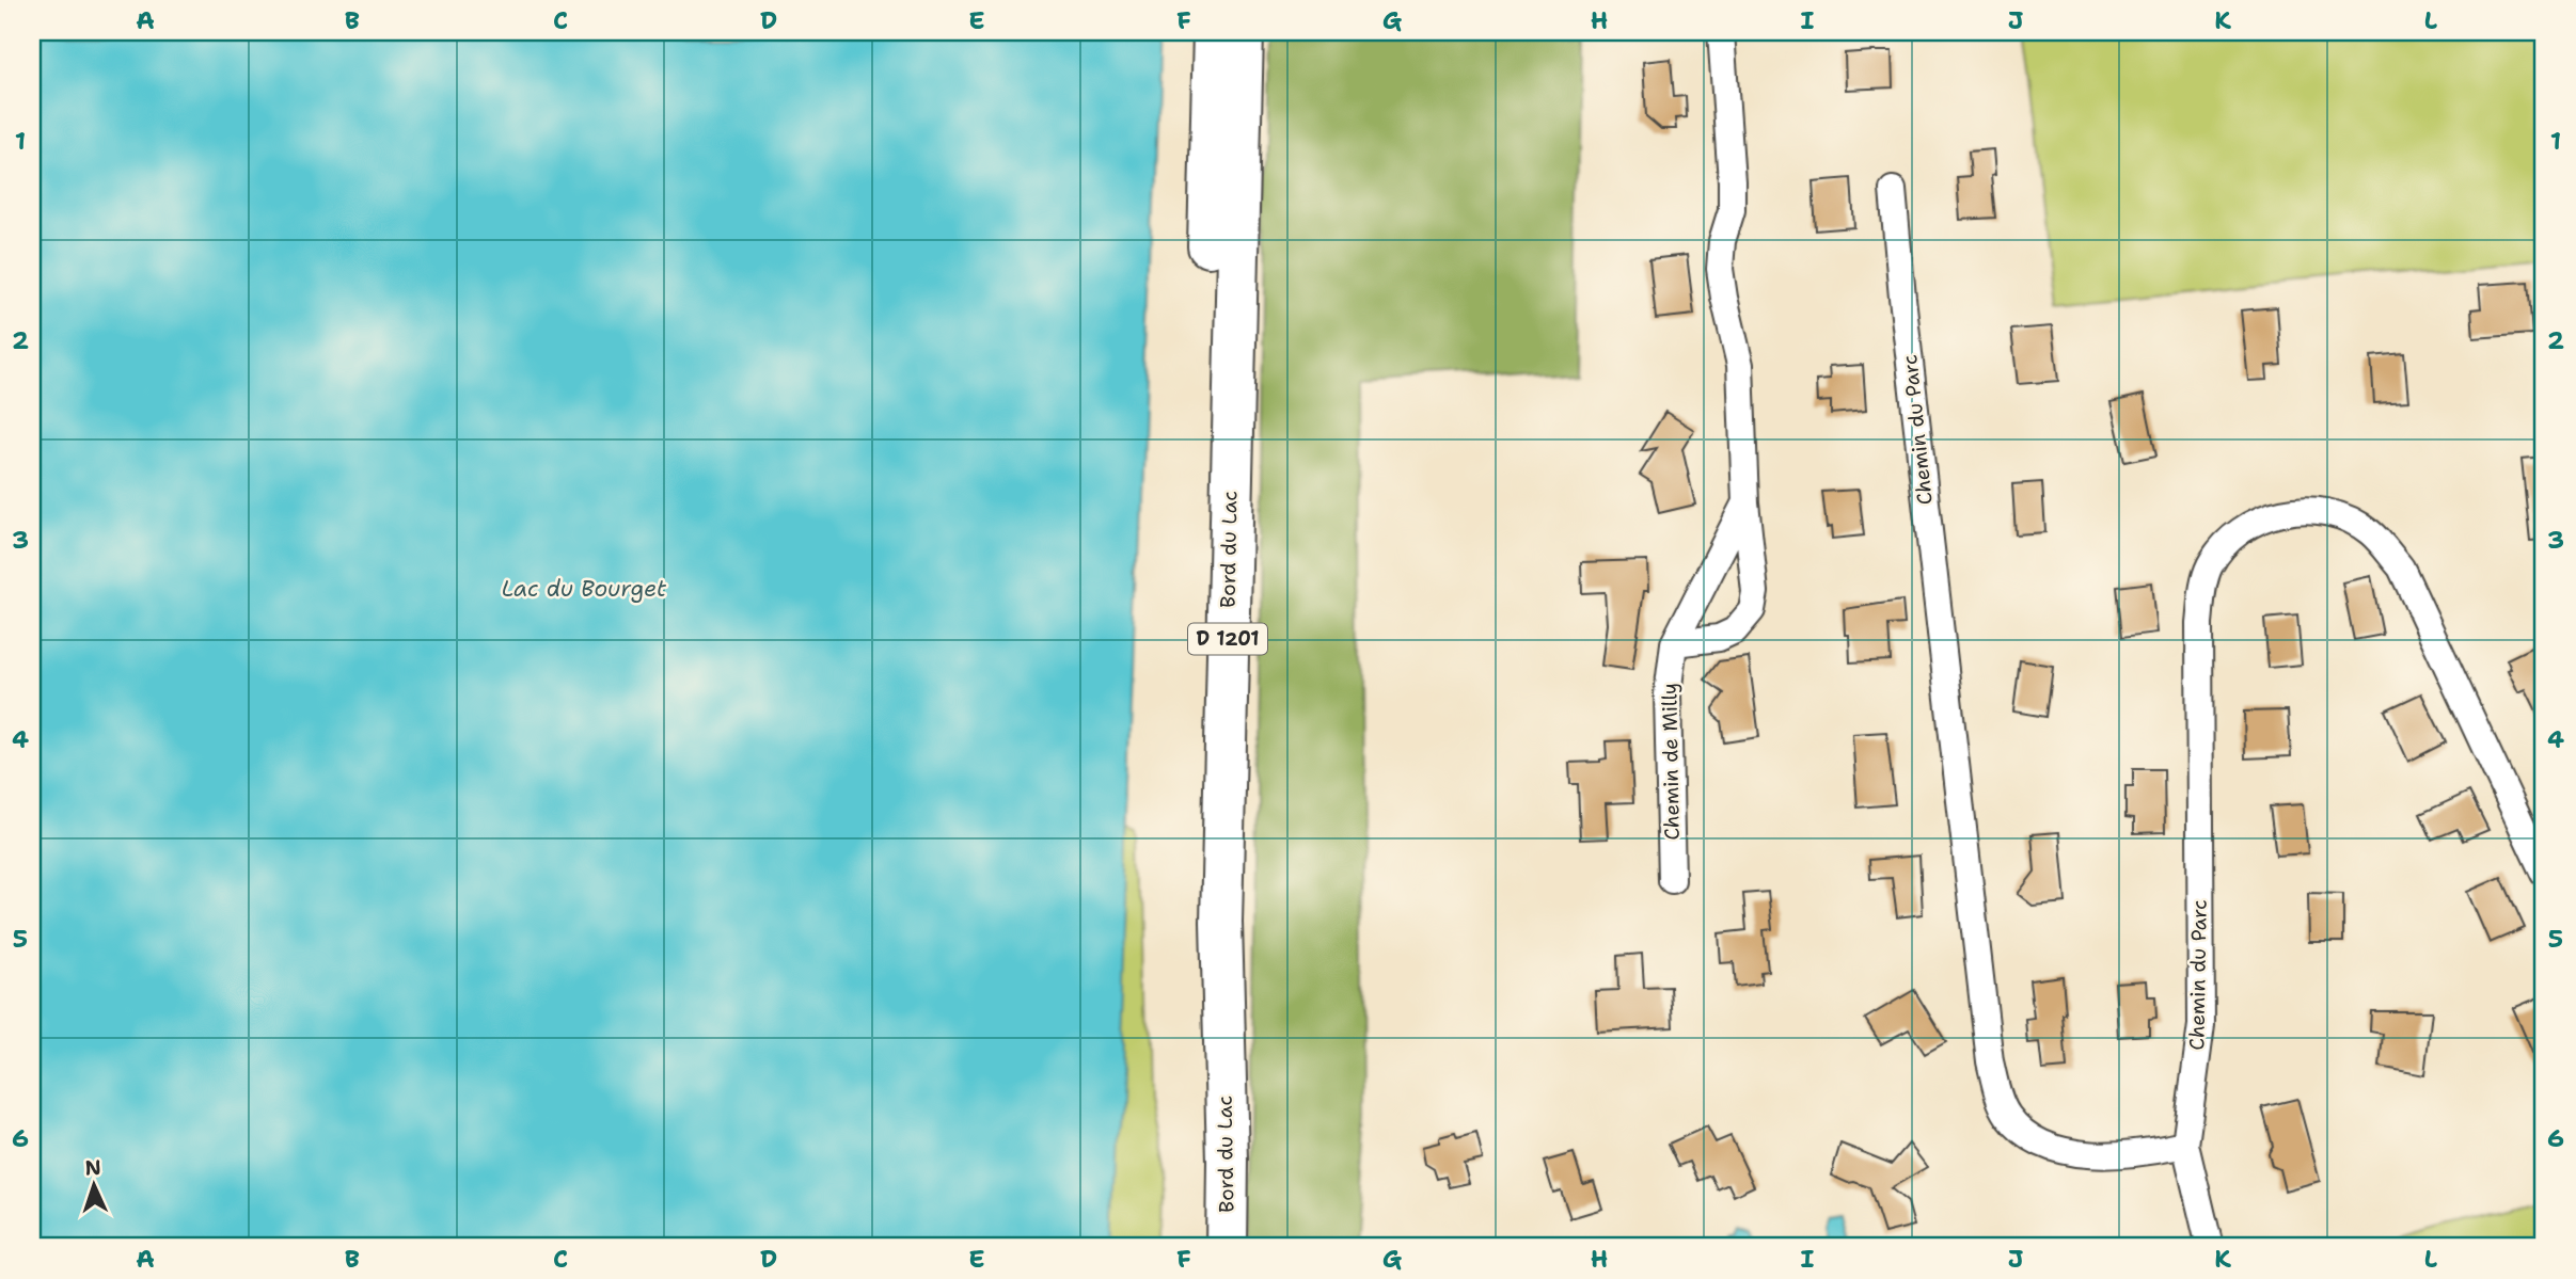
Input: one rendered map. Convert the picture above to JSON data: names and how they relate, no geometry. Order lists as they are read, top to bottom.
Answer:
{
  "streets": {
    "main road": ["Bord du Lac", "D 1201"],
    "street": ["Chemin du Parc", "Chemin de Milly"]
  },
  "water": ["Lac du Bourget"],
  "north": "top",
  "grid": {
    "columns": [
      "A",
      "B",
      "C",
      "D",
      "E",
      "F",
      "G",
      "H",
      "I",
      "J",
      "K",
      "L"
    ],
    "rows": [
      "1",
      "2",
      "3",
      "4",
      "5",
      "6"
    ]
  }
}
